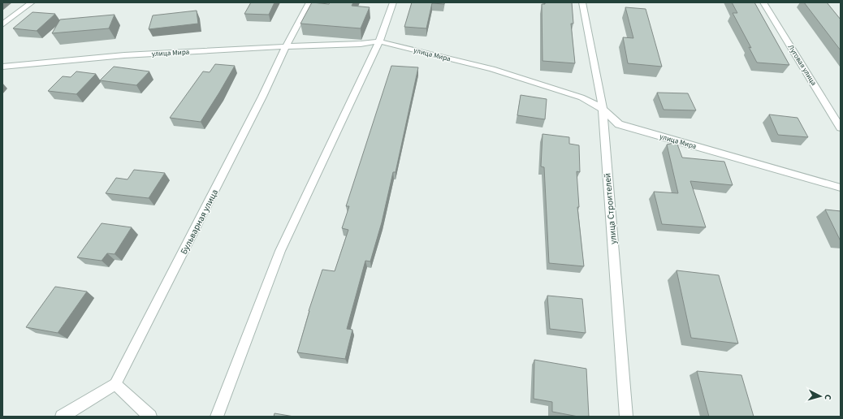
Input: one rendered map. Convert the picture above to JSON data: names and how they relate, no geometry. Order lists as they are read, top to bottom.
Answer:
{
  "streets": {
    "street": [
      "улица Мира",
      "Луговая улица",
      "улица Строителей",
      "Бульварная улица"
    ]
  },
  "crossings": [
    ["улица Мира", "улица Строителей"],
    ["улица Мира", "Бульварная улица"]
  ],
  "north": "right"
}
